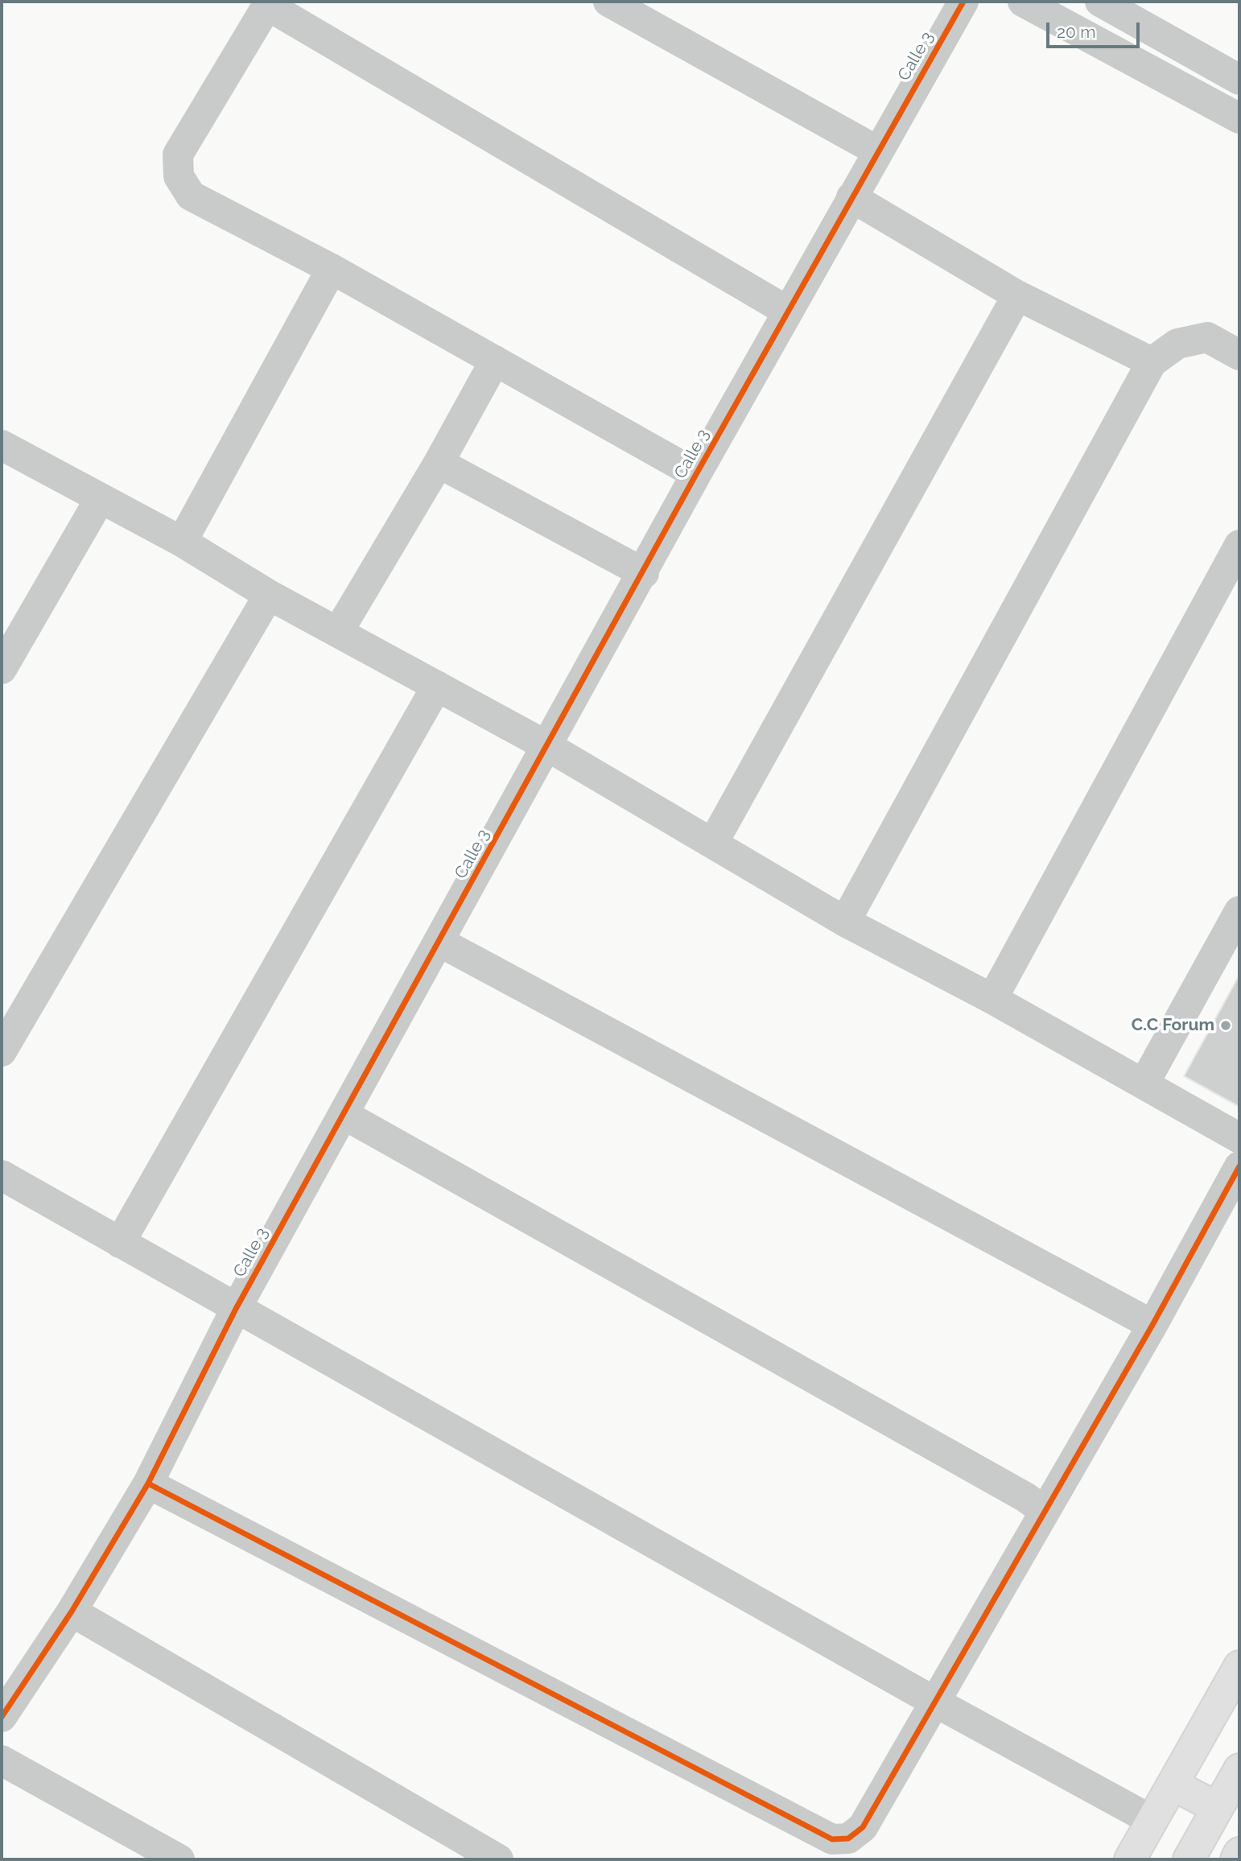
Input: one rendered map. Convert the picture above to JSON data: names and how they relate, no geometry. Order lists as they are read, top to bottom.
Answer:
{
  "streets": {
    "street": ["Calle 3"]
  },
  "places": ["C.C Forum"],
  "scale_bar": "20 m"
}
